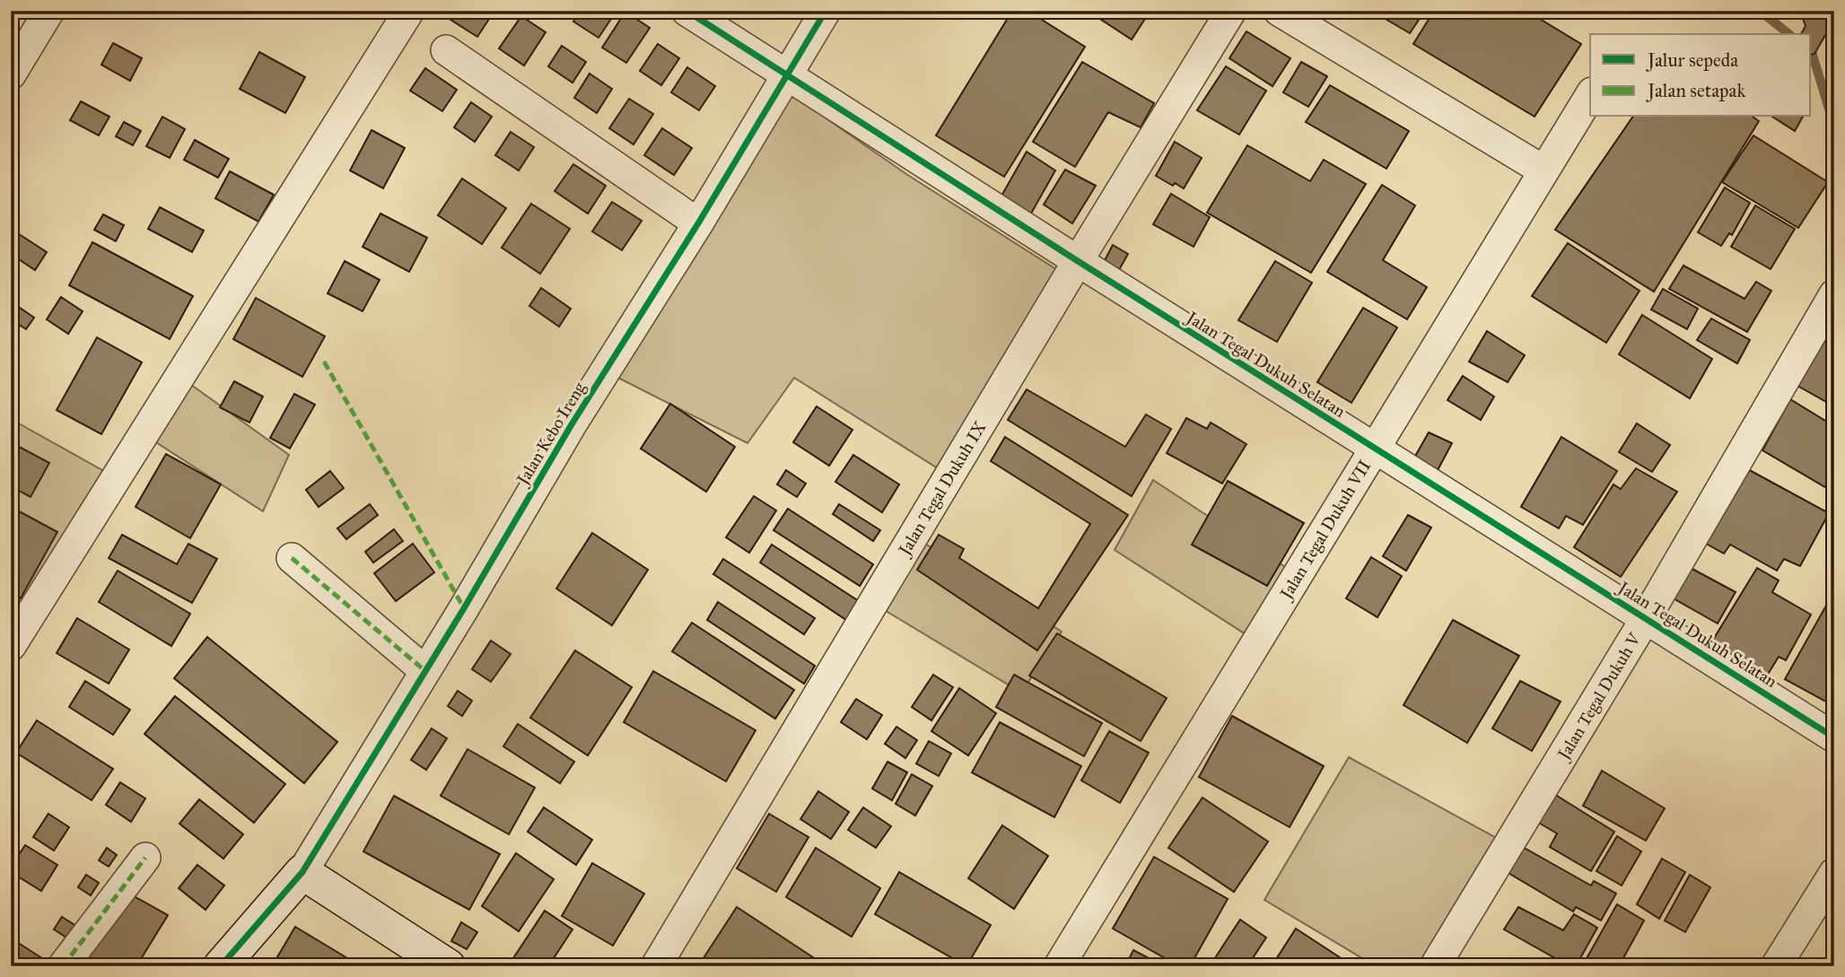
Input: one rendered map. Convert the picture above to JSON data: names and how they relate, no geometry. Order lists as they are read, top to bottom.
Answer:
{
  "streets": {
    "street": [
      "Jalan Tegal Dukuh Selatan",
      "Jalan Kebo Ireng",
      "Jalan Tegal Dukuh IX",
      "Jalan Tegal Dukuh VII",
      "Jalan Tegal Dukuh V"
    ]
  },
  "crossings": [
    ["Jalan Tegal Dukuh Selatan", "Jalan Kebo Ireng"],
    ["Jalan Tegal Dukuh Selatan", "Jalan Tegal Dukuh IX"],
    ["Jalan Tegal Dukuh Selatan", "Jalan Tegal Dukuh VII"],
    ["Jalan Tegal Dukuh Selatan", "Jalan Tegal Dukuh V"]
  ],
  "legend": ["Jalur sepeda", "Jalan setapak"]
}
